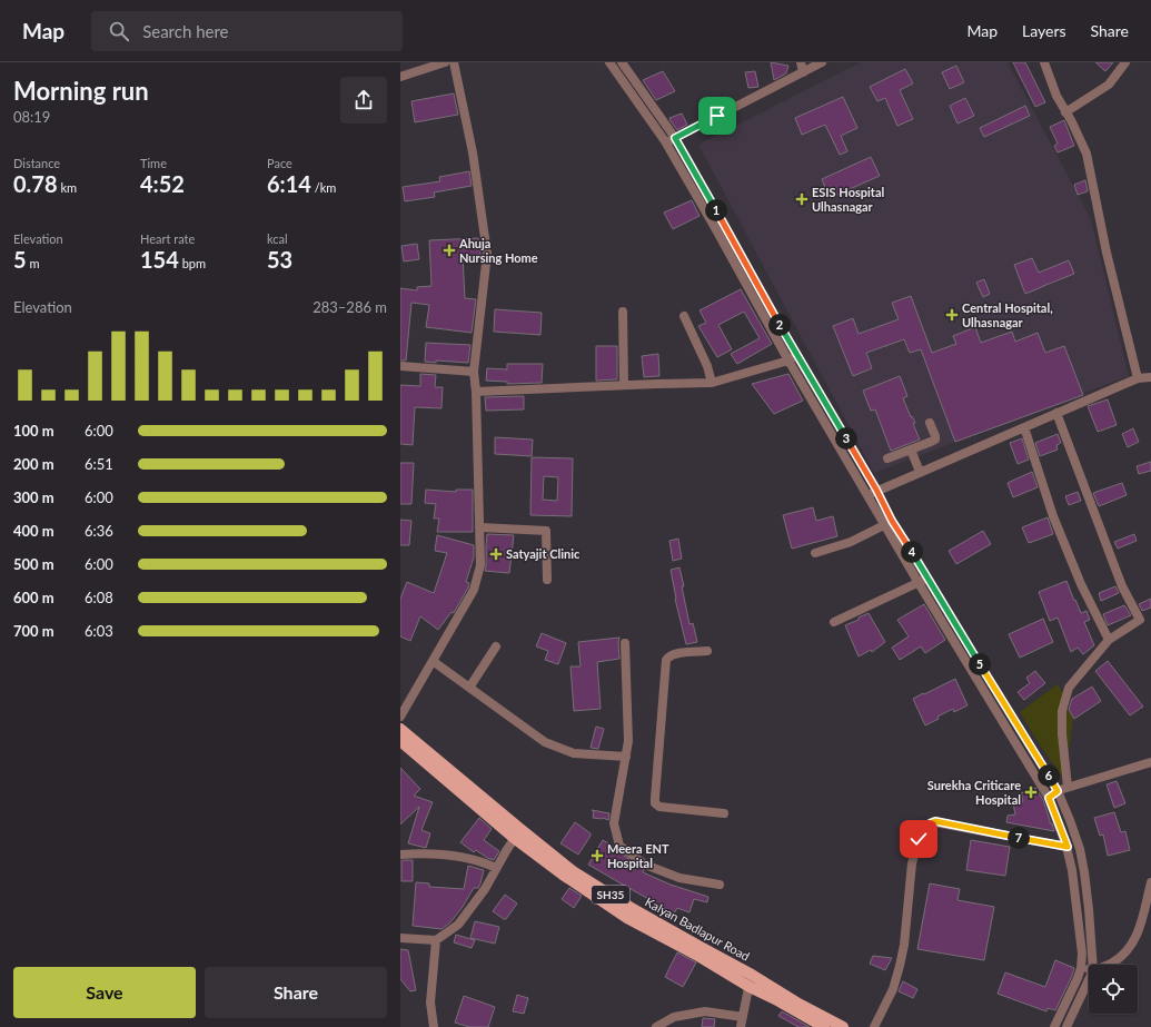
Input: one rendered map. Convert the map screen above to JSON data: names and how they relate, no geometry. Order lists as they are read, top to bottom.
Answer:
{
  "streets": {
    "main road": ["SH35", "Kalyan Badlapur Road"]
  },
  "places": {
    "health": [
      "ESIS Hospital Ulhasnagar",
      "Ahuja Nursing Home",
      "Central Hospital, Ulhasnagar",
      "Satyajit Clinic",
      "Surekha Criticare Hospital",
      "Meera ENT Hospital"
    ]
  },
  "page": {
    "header": "Map",
    "search": "Search here",
    "nav": ["Map", "Layers", "Share"],
    "heading": ["Morning run", "08:19"],
    "stats": [
      ["Distance", "0.78 km"],
      ["Time", "4:52"],
      ["Pace", "6:14 /km"],
      ["Elevation", "5 m"],
      ["Heart rate", "154 bpm"],
      ["kcal", "53"]
    ],
    "pins": [
      "1",
      "2",
      "3",
      "4",
      "5",
      "6",
      "7"
    ],
    "chart": ["Elevation", "283–286 m"],
    "list": [
      {
        "name": "100 m",
        "note": "6:00"
      },
      {
        "name": "200 m",
        "note": "6:51"
      },
      {
        "name": "300 m",
        "note": "6:00"
      },
      {
        "name": "400 m",
        "note": "6:36"
      },
      {
        "name": "500 m",
        "note": "6:00"
      },
      {
        "name": "600 m",
        "note": "6:08"
      },
      {
        "name": "700 m",
        "note": "6:03"
      }
    ],
    "buttons": ["Save", "Share"]
  }
}
